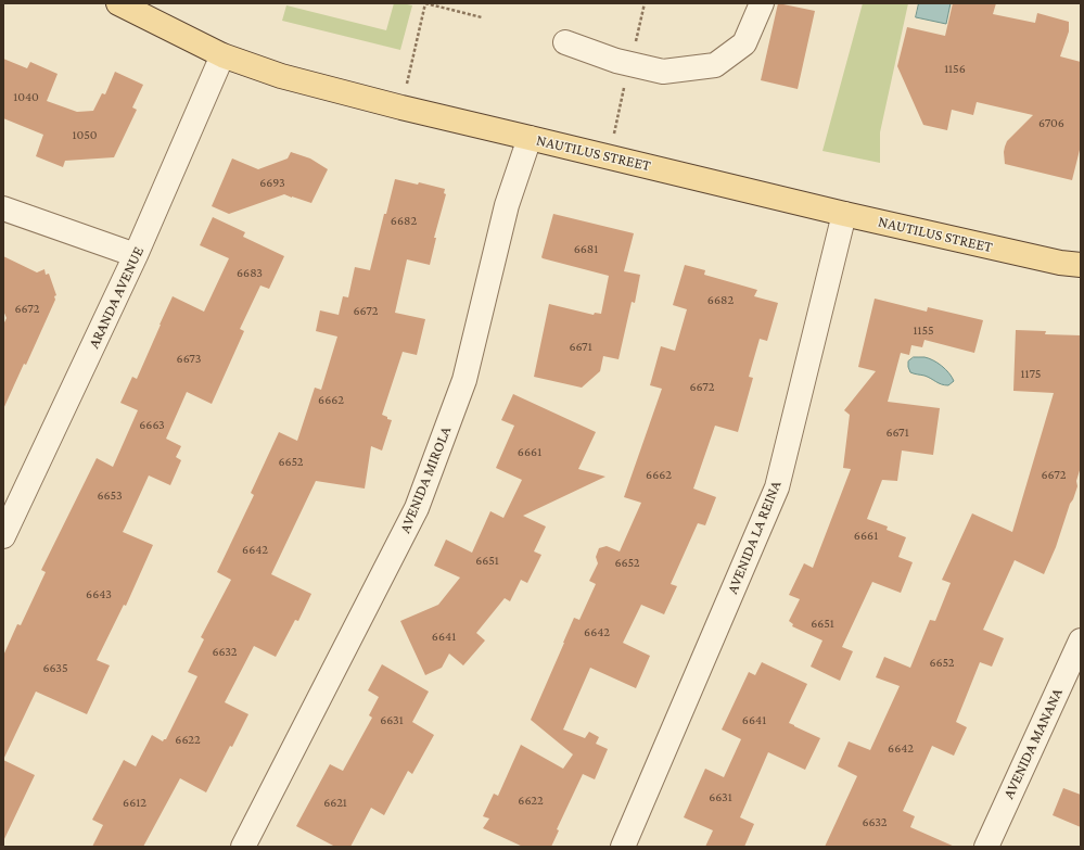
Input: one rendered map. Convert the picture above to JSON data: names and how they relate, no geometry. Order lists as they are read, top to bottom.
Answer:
{
  "streets": {
    "main road": ["NAUTILUS STREET"],
    "street": [
      "ARANDA AVENUE",
      "AVENIDA MIROLA",
      "AVENIDA LA REINA",
      "AVENIDA MANANA"
    ]
  },
  "crossings": [
    ["NAUTILUS STREET", "ARANDA AVENUE"],
    ["NAUTILUS STREET", "AVENIDA MIROLA"],
    ["NAUTILUS STREET", "AVENIDA LA REINA"]
  ],
  "house_numbers": [
    "1156",
    "1040",
    "6706",
    "1050",
    "6693",
    "6682",
    "6681",
    "6683",
    "6682",
    "6672",
    "6672",
    "1155",
    "6671",
    "6673",
    "1175",
    "6672",
    "6662",
    "6663",
    "6671",
    "6661",
    "6652",
    "6662",
    "6672",
    "6653",
    "6661",
    "6642",
    "6651",
    "6652",
    "6643",
    "6651",
    "6642",
    "6641",
    "6632",
    "6652",
    "6635",
    "6631",
    "6641",
    "6622",
    "6642",
    "6631",
    "6622",
    "6612",
    "6621",
    "6632"
  ]
}
